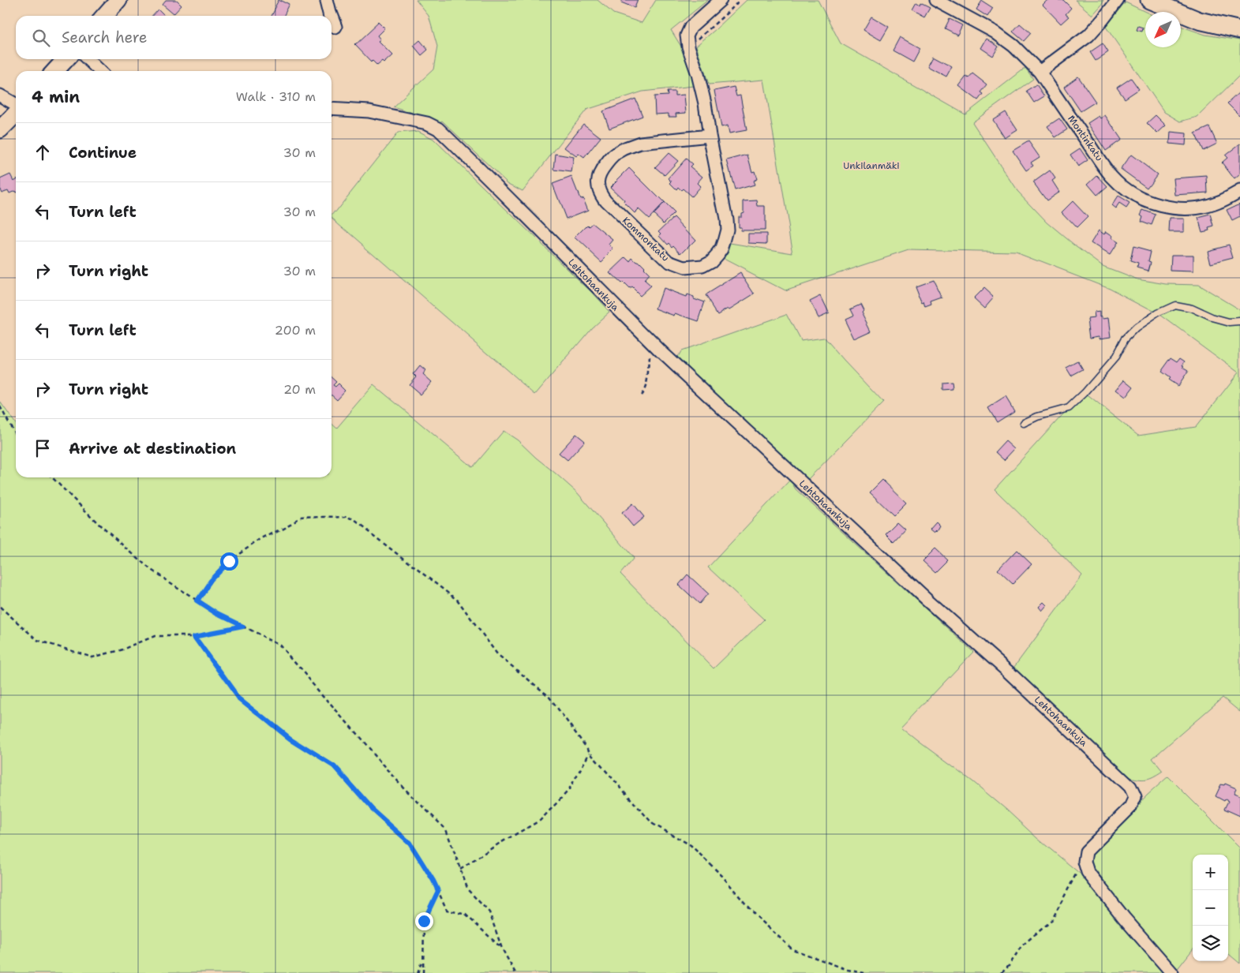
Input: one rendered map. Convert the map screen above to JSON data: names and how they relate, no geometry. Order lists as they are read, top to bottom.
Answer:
{
  "streets": {
    "street": ["Montinkatu", "Kommonkatu", "Lehtohaankuja"]
  },
  "parks": ["Unkilanmäki"],
  "north": "bottom left",
  "page": {
    "search": "Search here",
    "heading": ["4 min", "Walk · 310 m"],
    "list": [
      ["Continue", "30 m"],
      ["Turn left", "30 m"],
      ["Turn right", "30 m"],
      ["Turn left", "200 m"],
      ["Turn right", "20 m"],
      "Arrive at destination"
    ],
    "map_buttons": ["+", "−"]
  }
}
